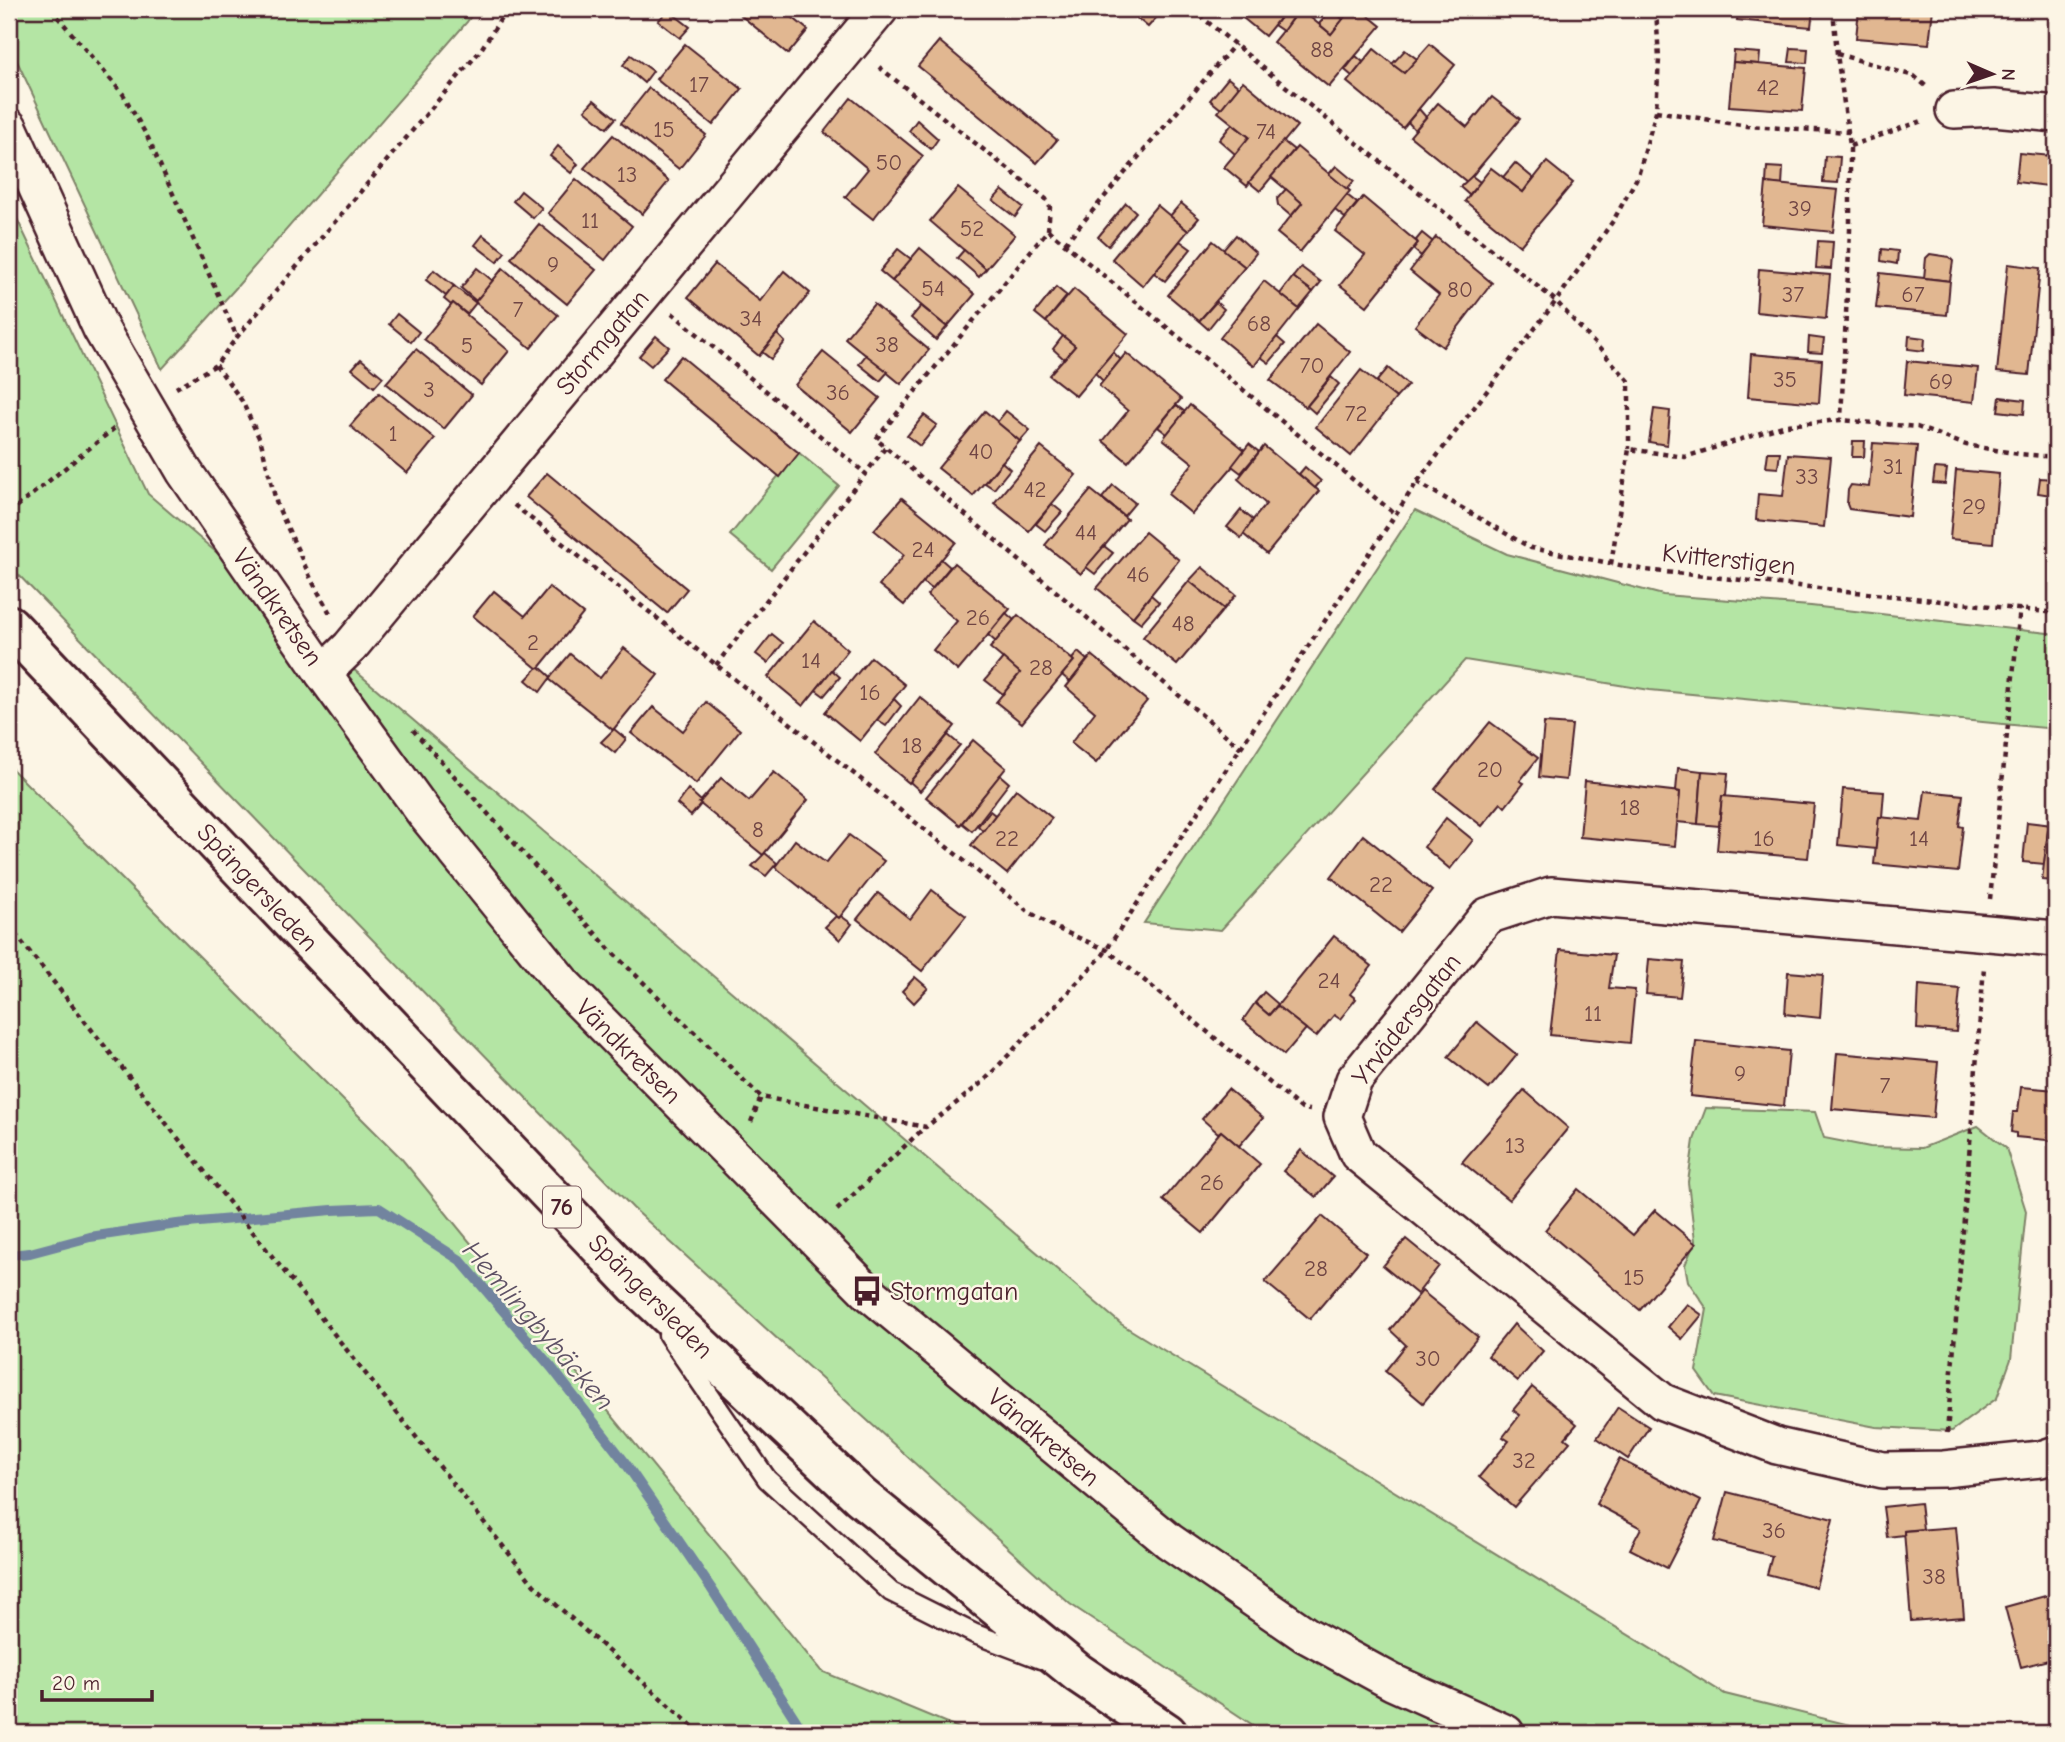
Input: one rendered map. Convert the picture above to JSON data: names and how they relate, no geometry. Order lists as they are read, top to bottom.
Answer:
{
  "streets": {
    "main road": ["Spängersleden", "76"],
    "street": ["Stormgatan", "Vändkretsen", "Yrvädersgatan"],
    "path": ["Kvitterstigen"]
  },
  "crossings": [
    ["Stormgatan", "Vändkretsen"]
  ],
  "water": ["Hemlingbybäcken"],
  "places": {
    "bus stop": ["Stormgatan"]
  },
  "house_numbers": [
    "88",
    "17",
    "42",
    "15",
    "74",
    "50",
    "13",
    "39",
    "11",
    "52",
    "9",
    "54",
    "80",
    "37",
    "67",
    "7",
    "34",
    "68",
    "38",
    "5",
    "70",
    "35",
    "69",
    "3",
    "36",
    "72",
    "1",
    "40",
    "31",
    "33",
    "42",
    "29",
    "44",
    "24",
    "46",
    "26",
    "48",
    "2",
    "14",
    "28",
    "16",
    "18",
    "20",
    "18",
    "8",
    "22",
    "16",
    "14",
    "22",
    "24",
    "11",
    "9",
    "7",
    "13",
    "26",
    "28",
    "15",
    "30",
    "32",
    "36",
    "38"
  ],
  "scale_bar": "20 m",
  "north": "right"
}
